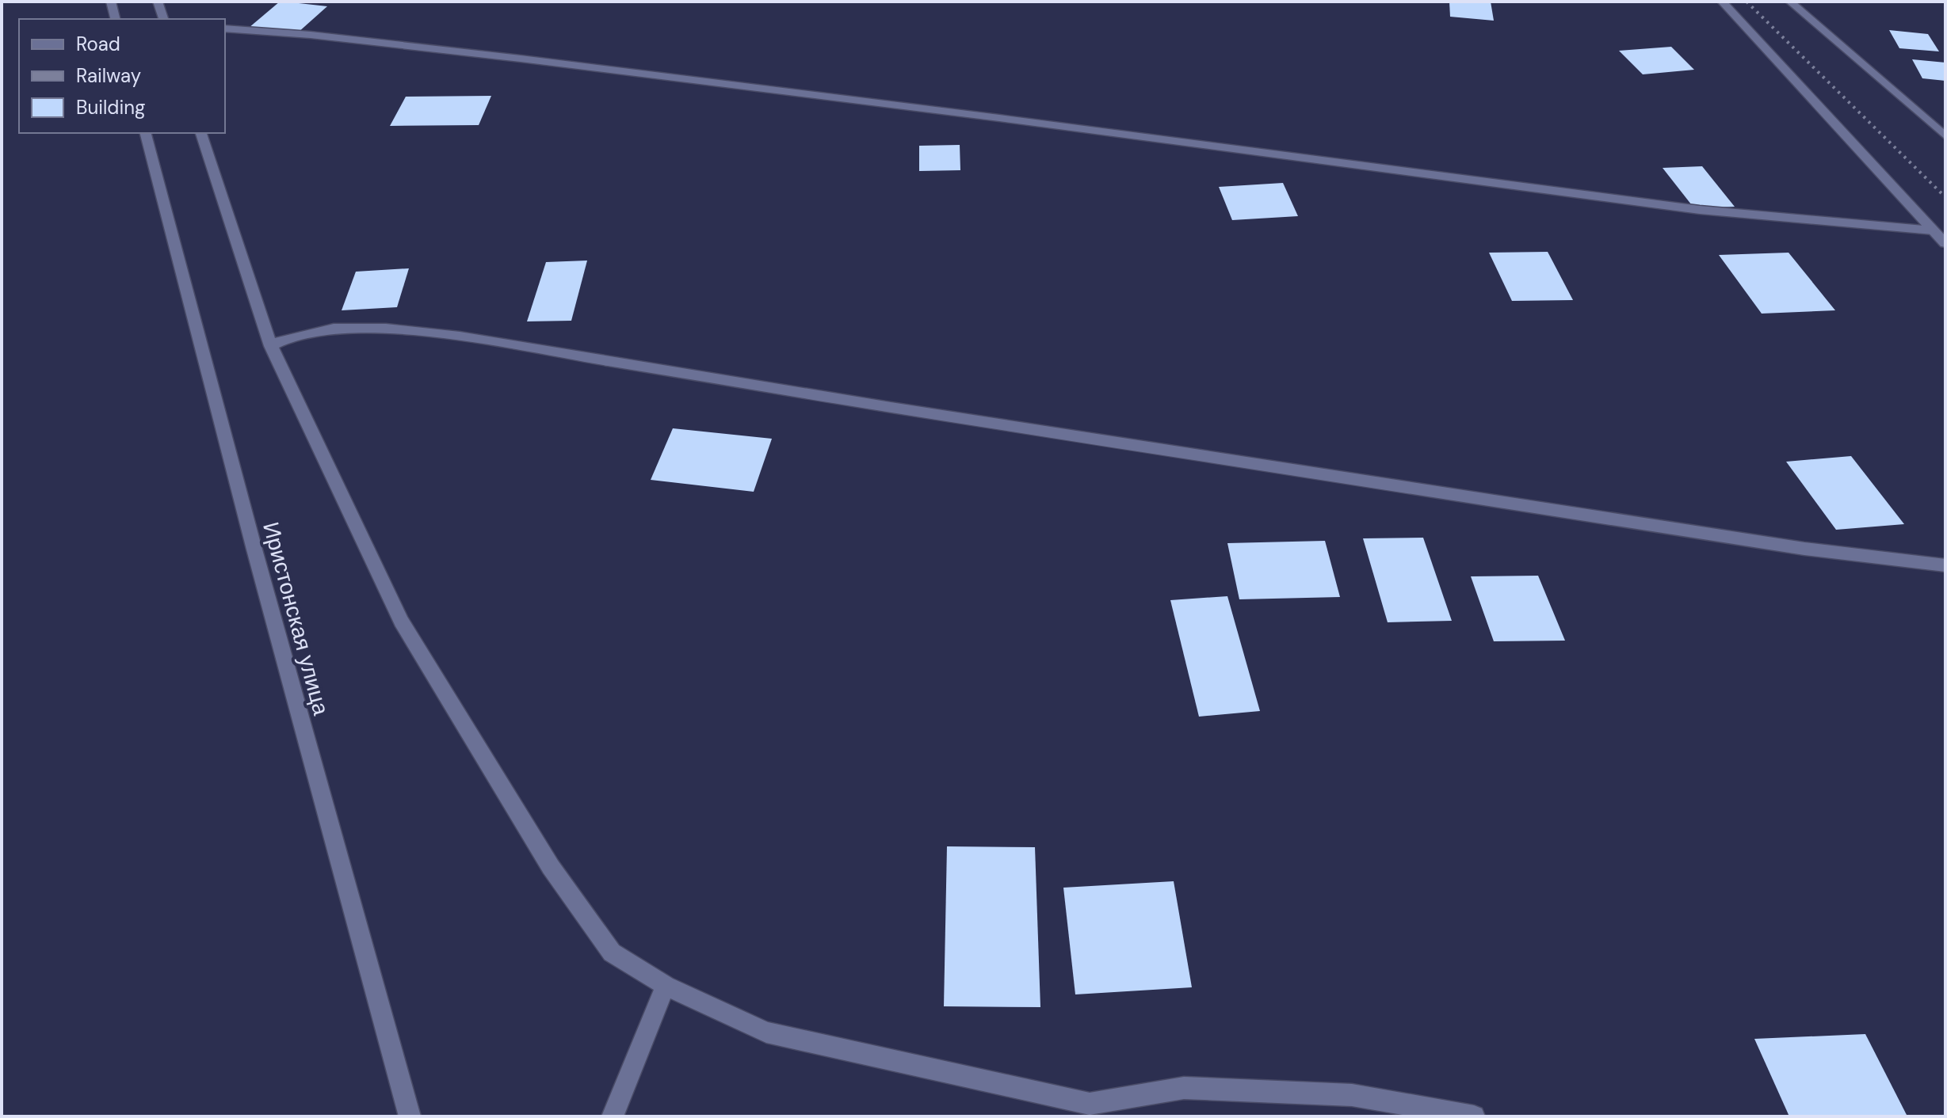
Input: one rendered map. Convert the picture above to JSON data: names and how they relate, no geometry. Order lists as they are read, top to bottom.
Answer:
{
  "streets": {
    "street": ["Иристонская улица"]
  },
  "legend": ["Road", "Railway", "Building"]
}
